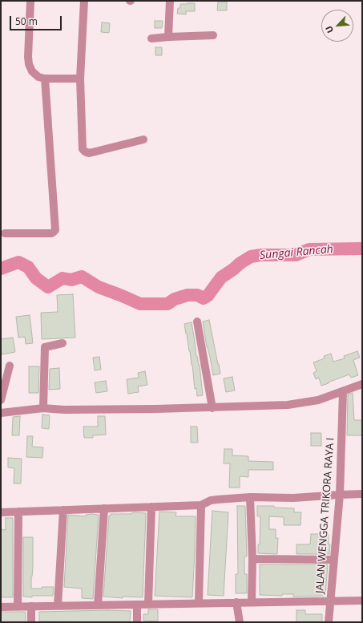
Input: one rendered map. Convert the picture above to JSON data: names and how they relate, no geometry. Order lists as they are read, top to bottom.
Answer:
{
  "streets": {
    "street": ["JALAN WENGGA TRIKORA RAYA I"]
  },
  "water": ["Sungai Rancah"],
  "scale_bar": "50 m",
  "north": "bottom left"
}
